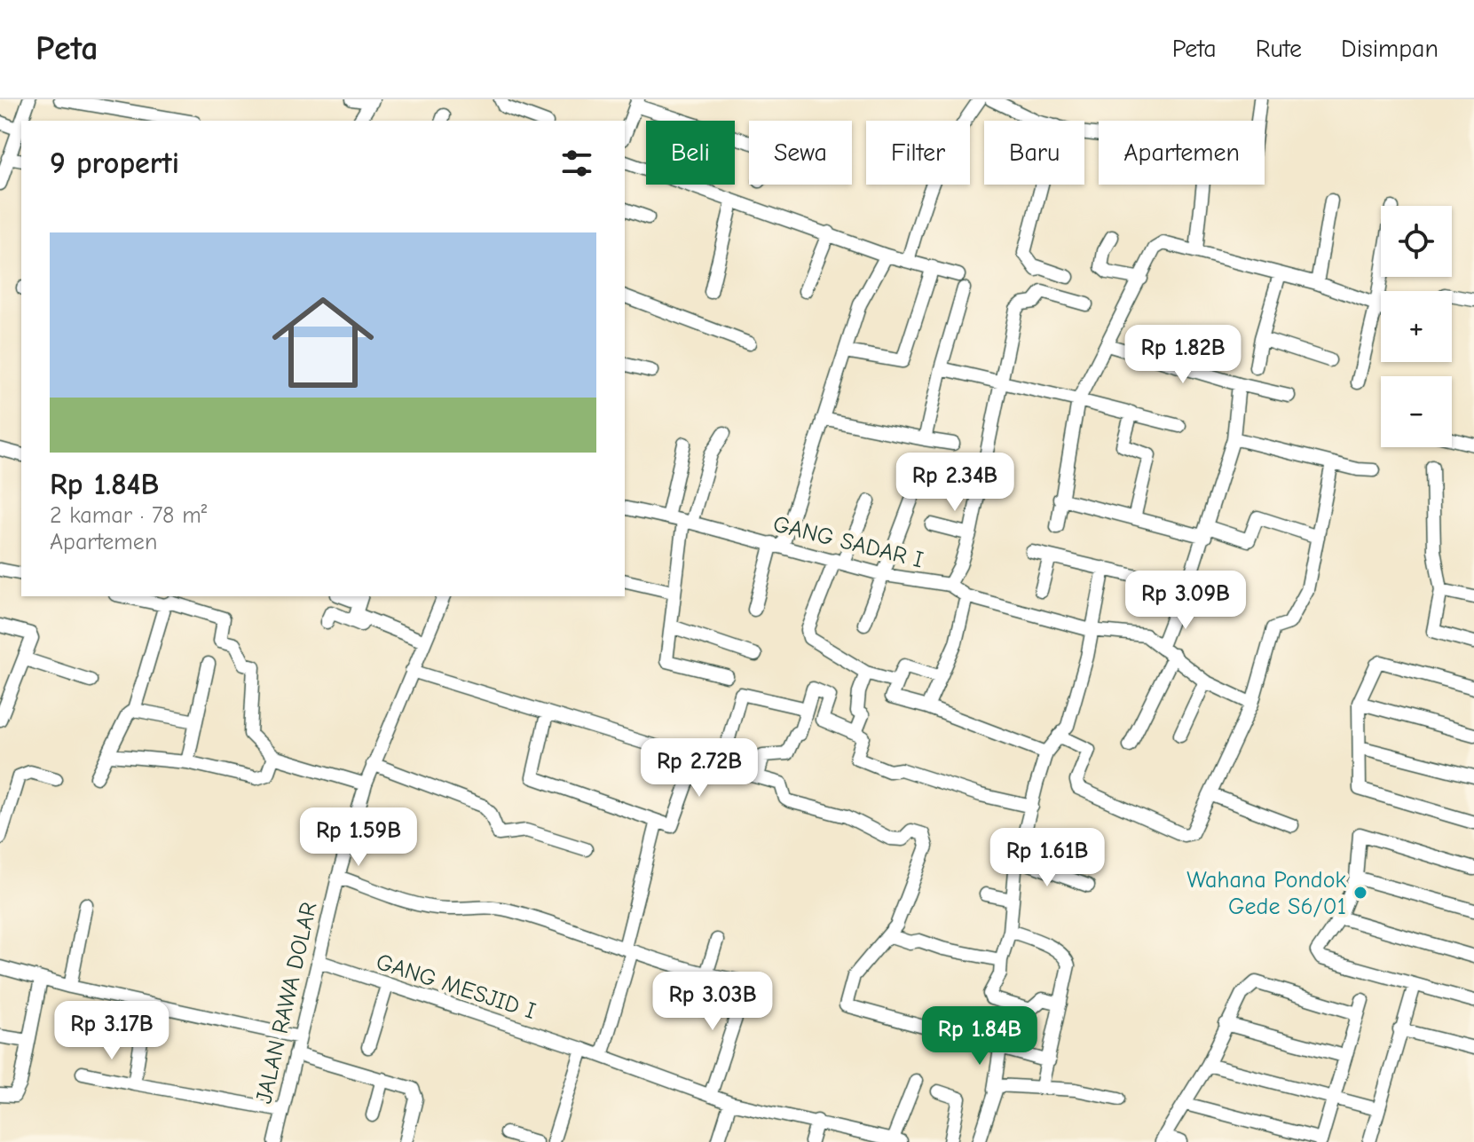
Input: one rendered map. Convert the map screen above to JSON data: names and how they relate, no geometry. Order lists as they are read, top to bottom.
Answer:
{
  "streets": {
    "street": ["GANG SADAR I", "GANG MESJID I", "JALAN RAWA DOLAR"]
  },
  "crossings": [
    ["GANG MESJID I", "JALAN RAWA DOLAR"]
  ],
  "places": ["Wahana Pondok Gede S6/01"],
  "page": {
    "header": "Peta",
    "nav": ["Peta", "Rute", "Disimpan"],
    "chip": [
      "Beli",
      "Sewa",
      "Filter",
      "Baru",
      "Apartemen"
    ],
    "heading": "9 properti",
    "map_buttons": ["+", "−"],
    "list": [
      {
        "name": "Rp 1.84B",
        "note": "2 kamar · 78 m² · Apartemen"
      }
    ],
    "price": [
      "Rp 1.82B",
      "Rp 2.34B",
      "Rp 3.09B",
      "Rp 2.72B",
      "Rp 1.59B",
      "Rp 1.61B",
      "Rp 3.03B",
      "Rp 3.17B",
      "Rp 1.84B"
    ]
  }
}
